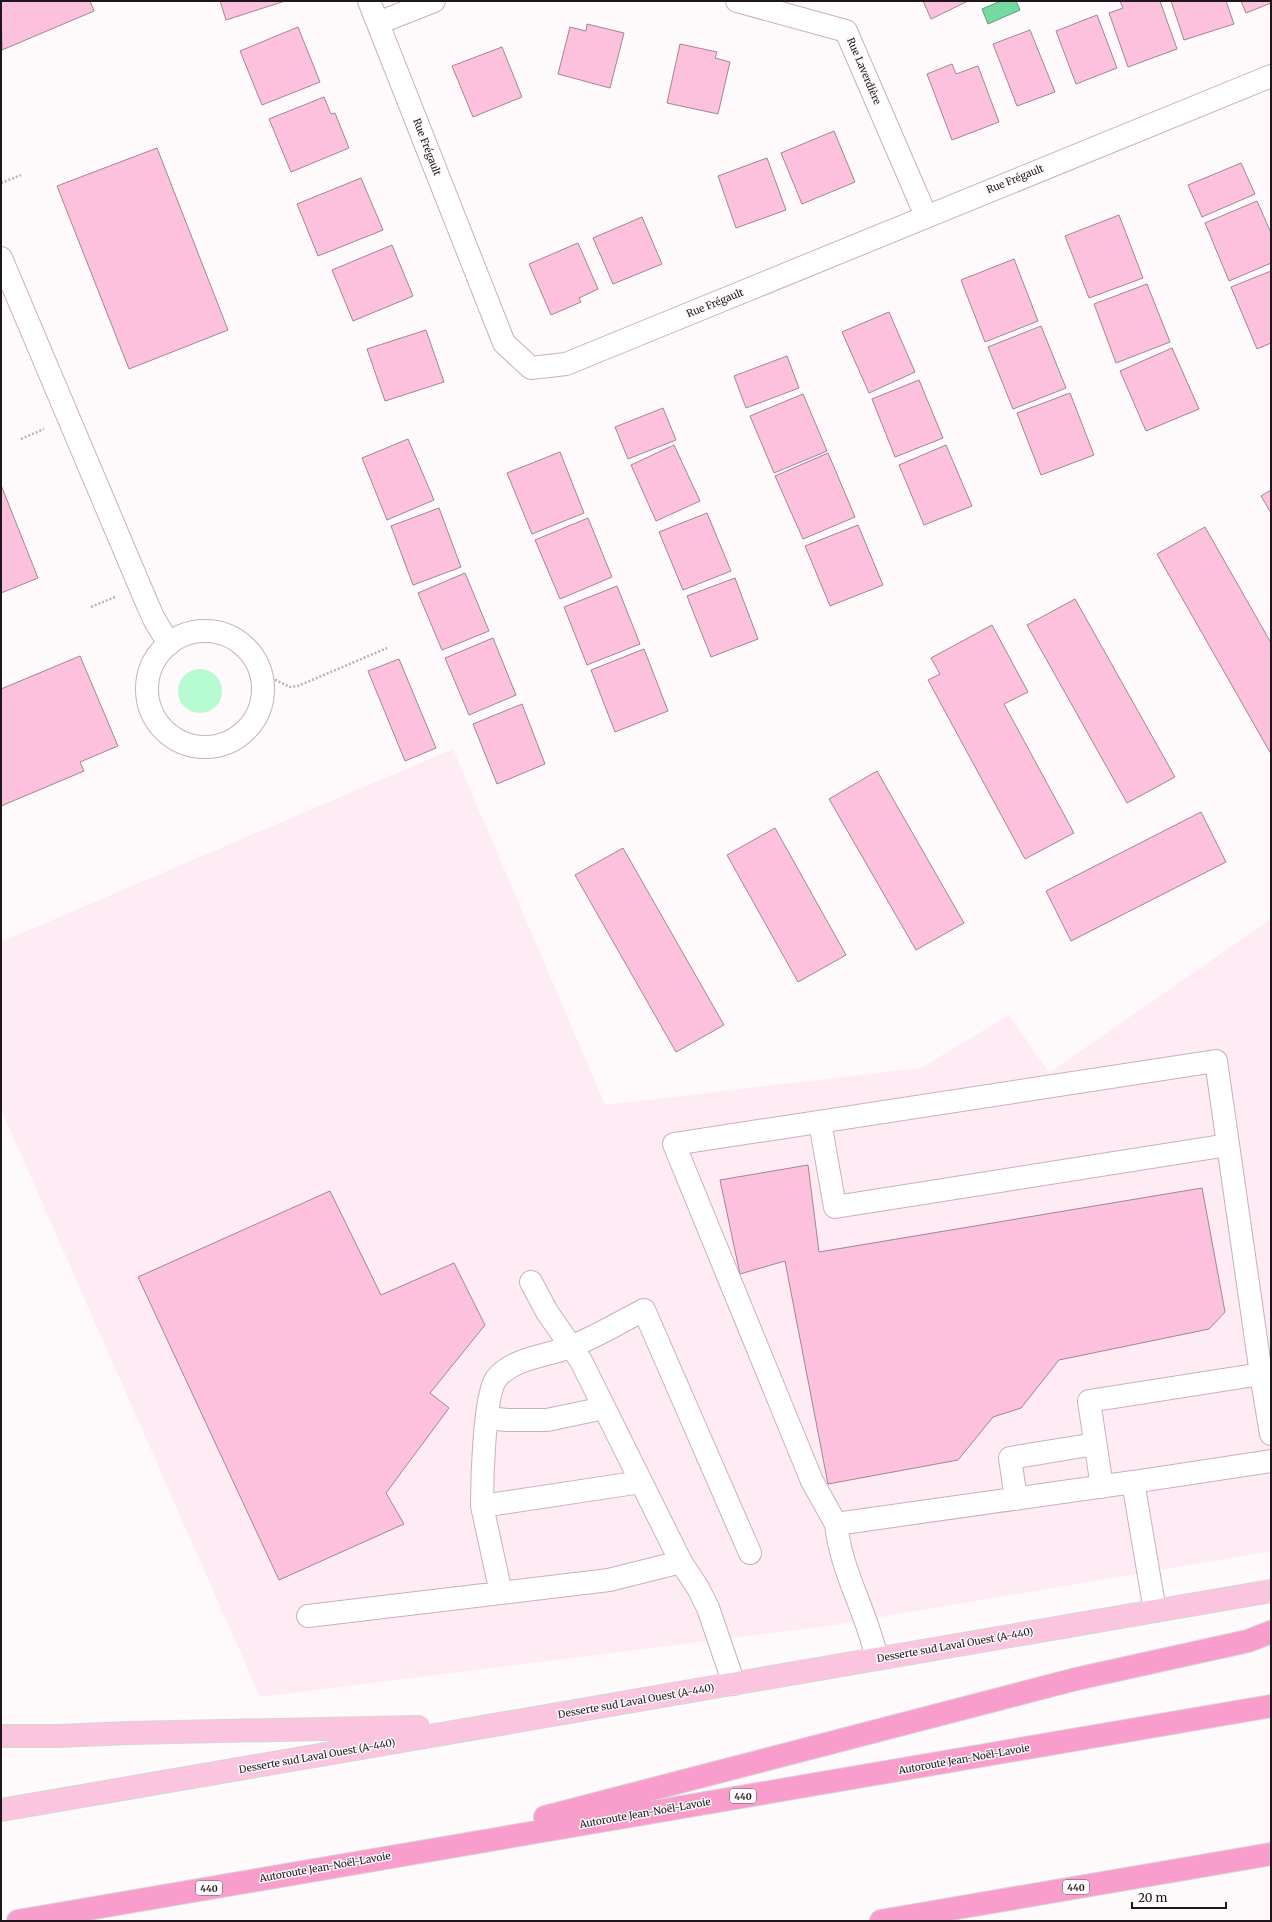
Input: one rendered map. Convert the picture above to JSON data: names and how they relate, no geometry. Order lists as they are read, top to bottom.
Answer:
{
  "streets": {
    "highway": ["Autoroute Jean-Noël-Lavoie", "440"],
    "main road": ["Desserte sud Laval Ouest (A-440)"],
    "street": ["Rue Laverdière", "Rue Frégault"]
  },
  "crossings": [
    ["Rue Laverdière", "Rue Frégault"]
  ],
  "scale_bar": "20 m"
}
